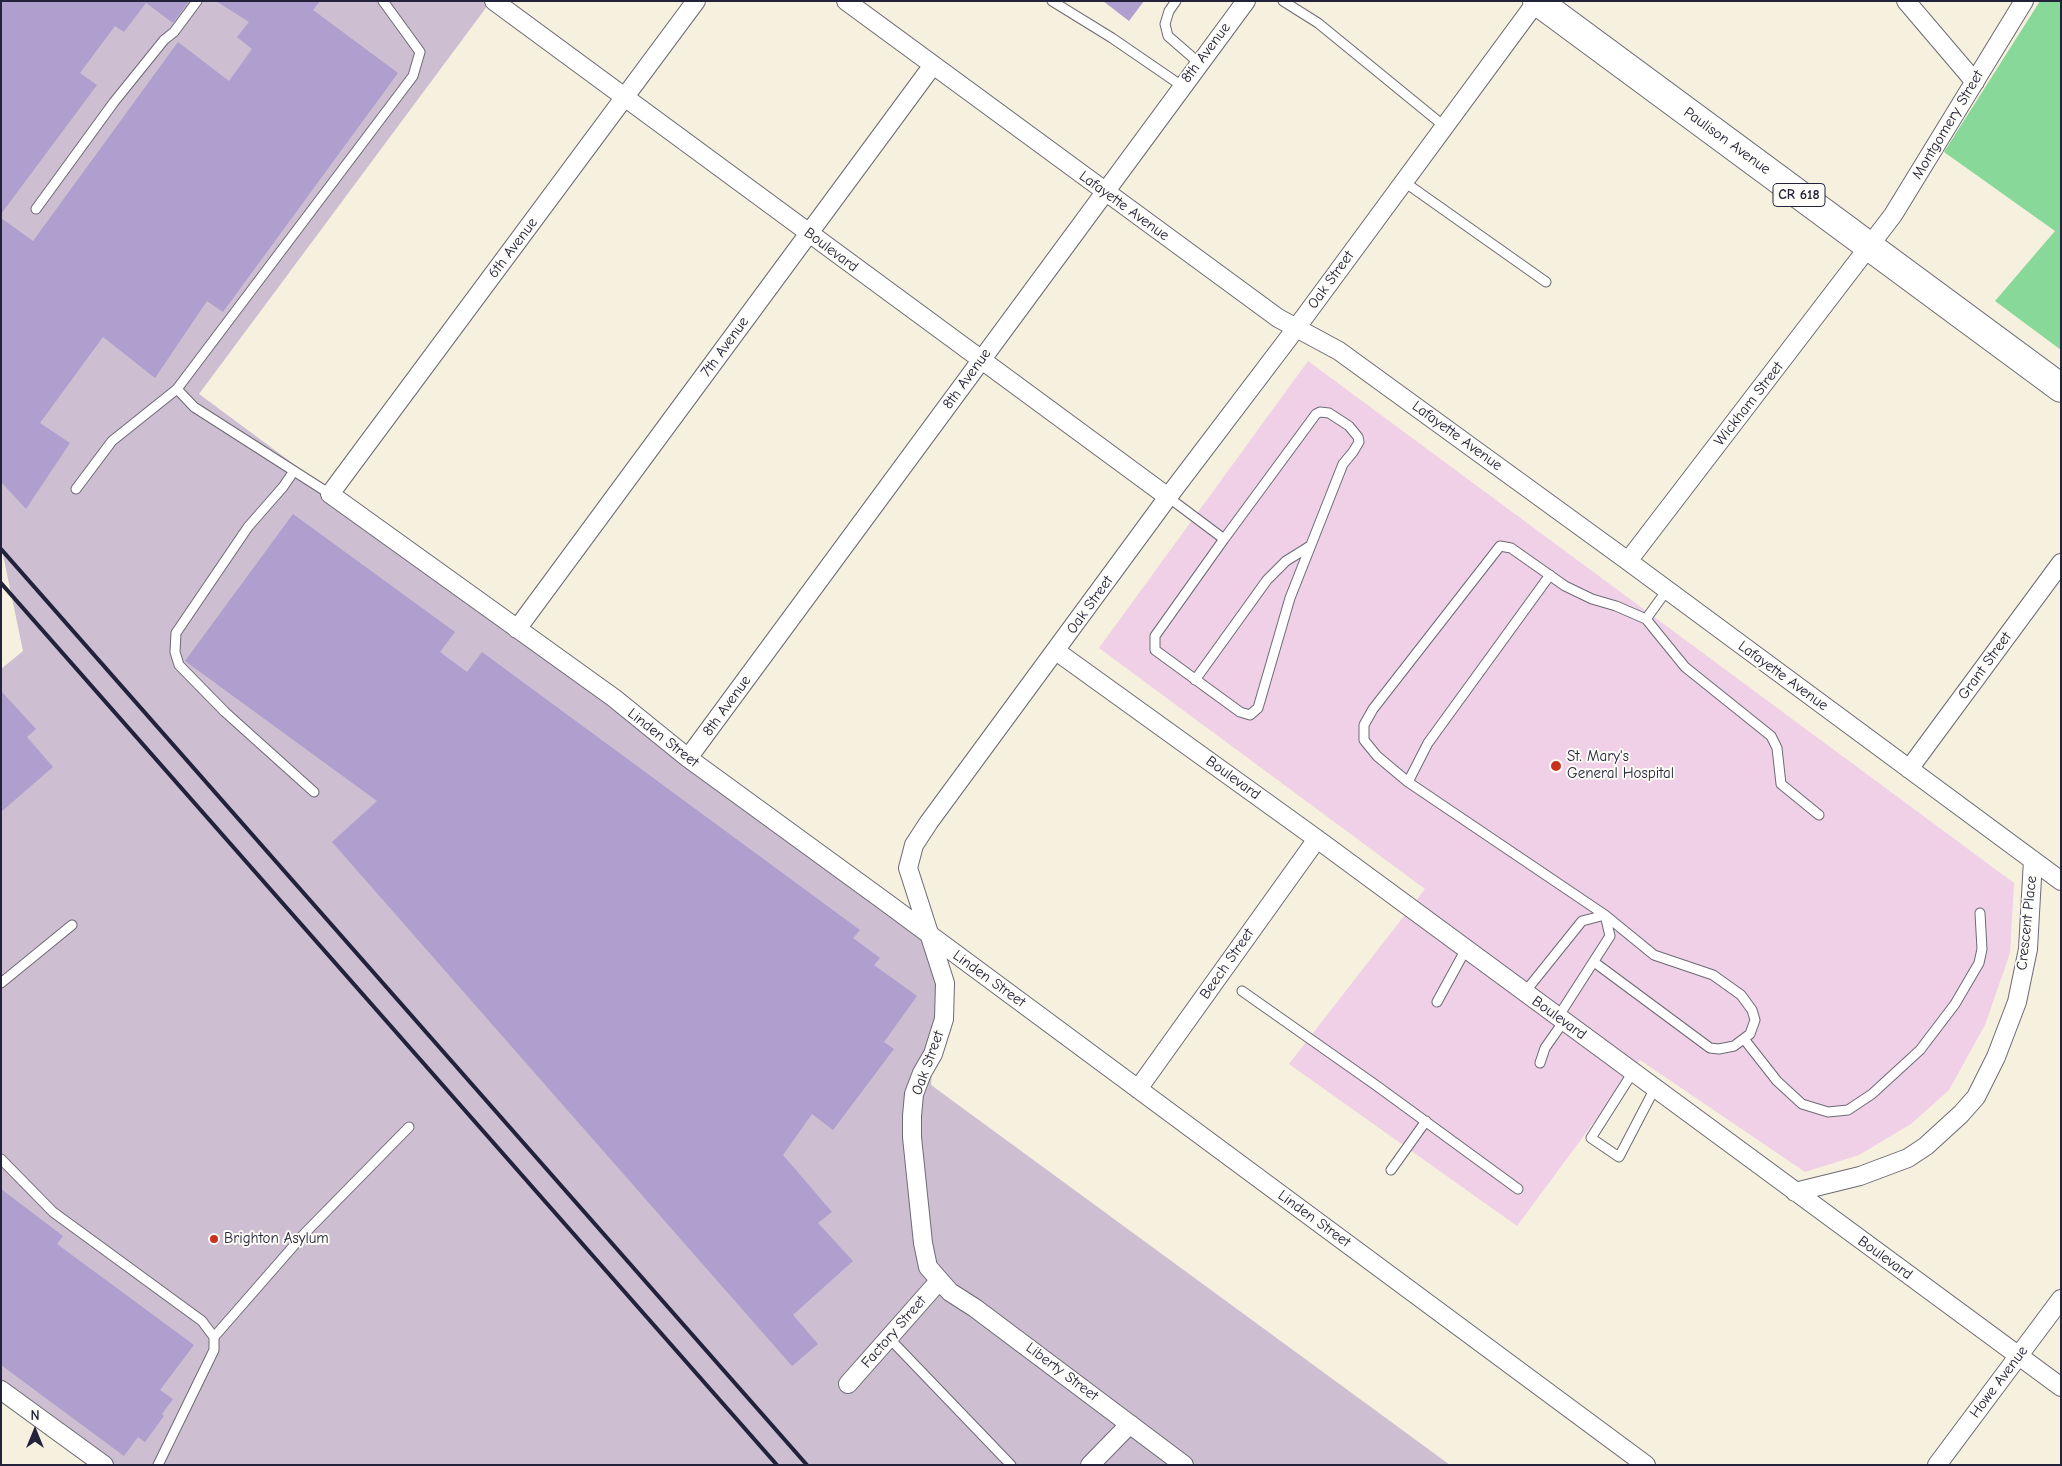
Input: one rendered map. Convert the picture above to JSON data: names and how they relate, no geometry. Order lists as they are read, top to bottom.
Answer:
{
  "streets": {
    "main road": ["Paulison Avenue", "CR 618"],
    "street": [
      "8th Avenue",
      "Montgomery Street",
      "Lafayette Avenue",
      "6th Avenue",
      "Boulevard",
      "Oak Street",
      "7th Avenue",
      "Wickham Street",
      "Grant Street",
      "Linden Street",
      "Crescent Place",
      "Beech Street",
      "Factory Street",
      "Liberty Street",
      "Howe Avenue"
    ]
  },
  "crossings": [
    ["8th Avenue", "Lafayette Avenue"],
    ["8th Avenue", "Boulevard"],
    ["8th Avenue", "Linden Street"],
    ["Montgomery Street", "Paulison Avenue"],
    ["Montgomery Street", "Wickham Street"],
    ["Paulison Avenue", "Oak Street"],
    ["Paulison Avenue", "Wickham Street"],
    ["Lafayette Avenue", "Oak Street"],
    ["Lafayette Avenue", "7th Avenue"],
    ["Lafayette Avenue", "Wickham Street"],
    ["Lafayette Avenue", "Grant Street"],
    ["Lafayette Avenue", "Crescent Place"],
    ["6th Avenue", "Boulevard"],
    ["6th Avenue", "Linden Street"],
    ["Boulevard", "Oak Street"],
    ["Boulevard", "7th Avenue"],
    ["Boulevard", "Crescent Place"],
    ["Boulevard", "Beech Street"],
    ["Boulevard", "Howe Avenue"],
    ["Oak Street", "Linden Street"],
    ["Oak Street", "Factory Street"],
    ["Oak Street", "Liberty Street"],
    ["7th Avenue", "Linden Street"],
    ["Linden Street", "Beech Street"],
    ["Factory Street", "Liberty Street"]
  ],
  "places": ["St. Mary's General Hospital", "Brighton Asylum"],
  "north": "top"
}
